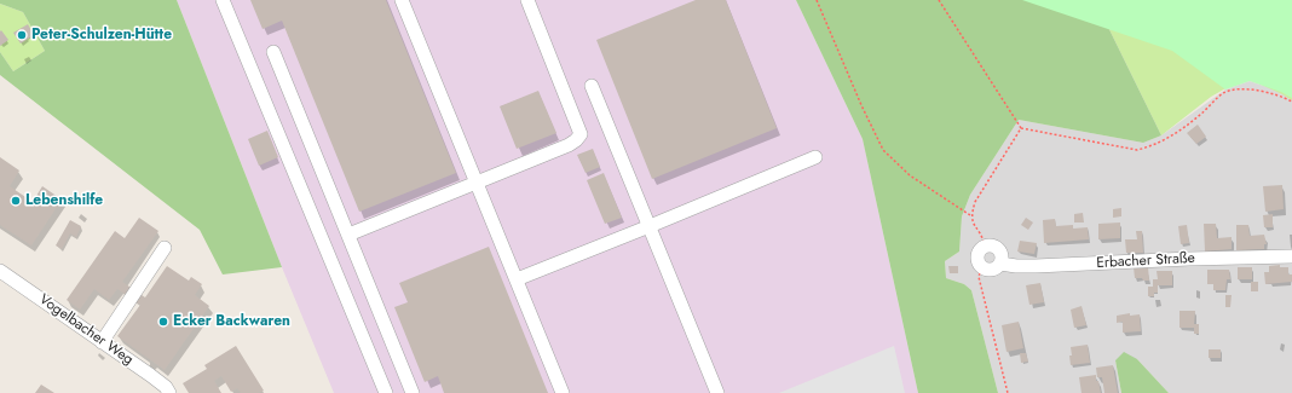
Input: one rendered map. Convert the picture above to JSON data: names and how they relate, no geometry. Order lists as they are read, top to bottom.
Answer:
{
  "streets": {
    "street": ["Erbacher Straße", "Vogelbacher Weg"]
  },
  "places": ["Peter-Schulzen-Hütte", "Lebenshilfe", "Ecker Backwaren"]
}
